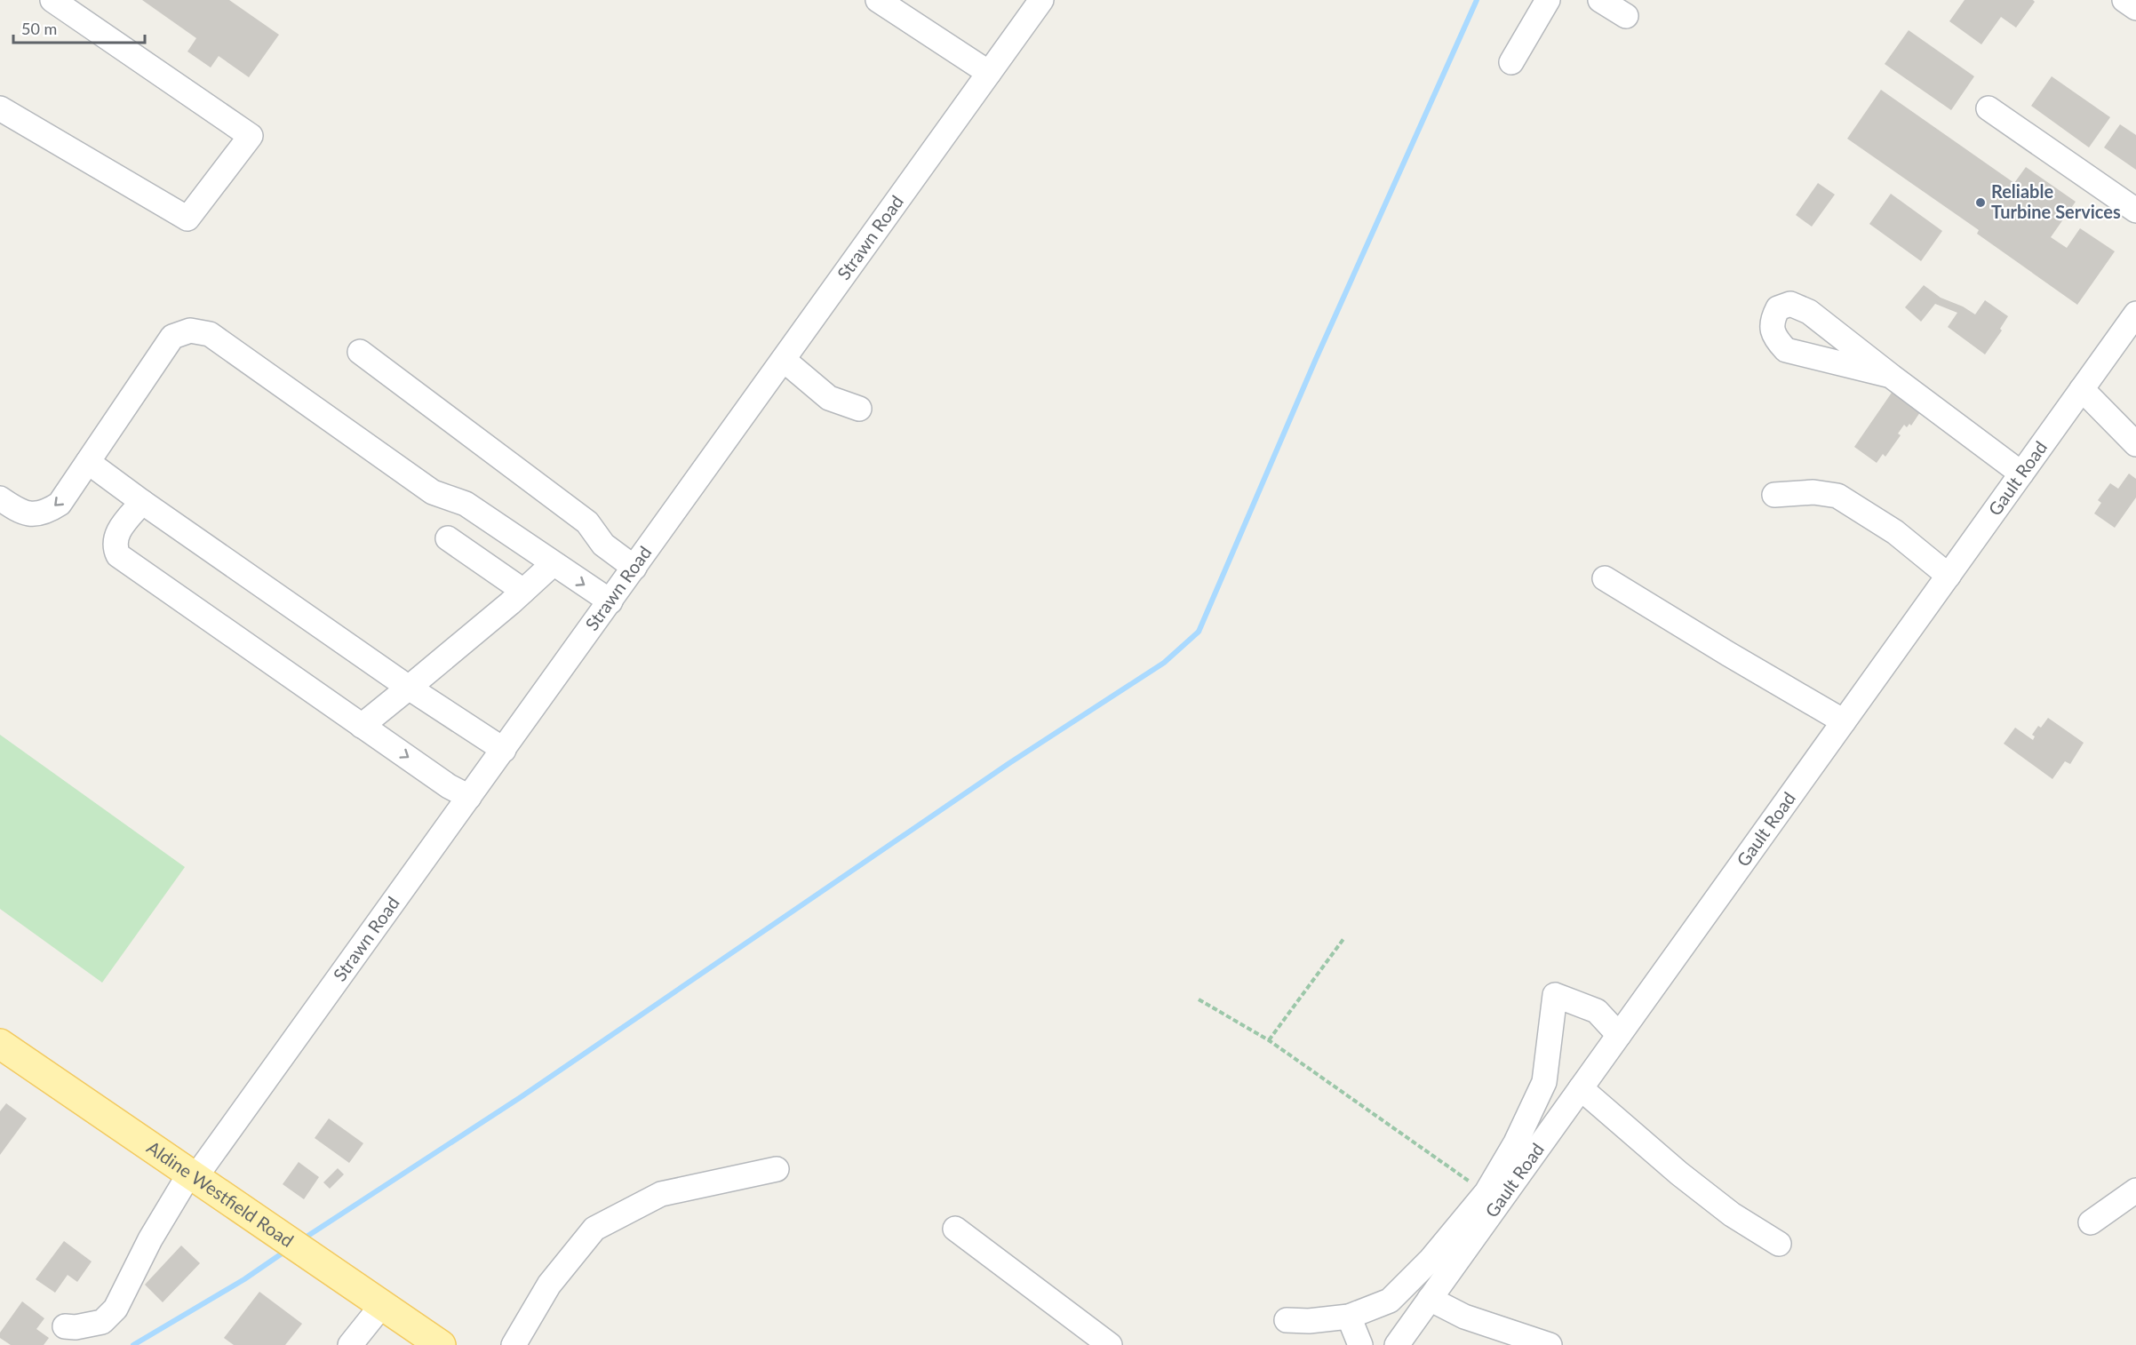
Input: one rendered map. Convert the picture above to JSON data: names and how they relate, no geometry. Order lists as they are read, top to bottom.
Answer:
{
  "streets": {
    "main road": ["Aldine Westfield Road"],
    "street": ["Strawn Road", "Gault Road"]
  },
  "crossings": [
    ["Strawn Road", "Aldine Westfield Road"]
  ],
  "places": ["Reliable Turbine Services"],
  "scale_bar": "50 m"
}
